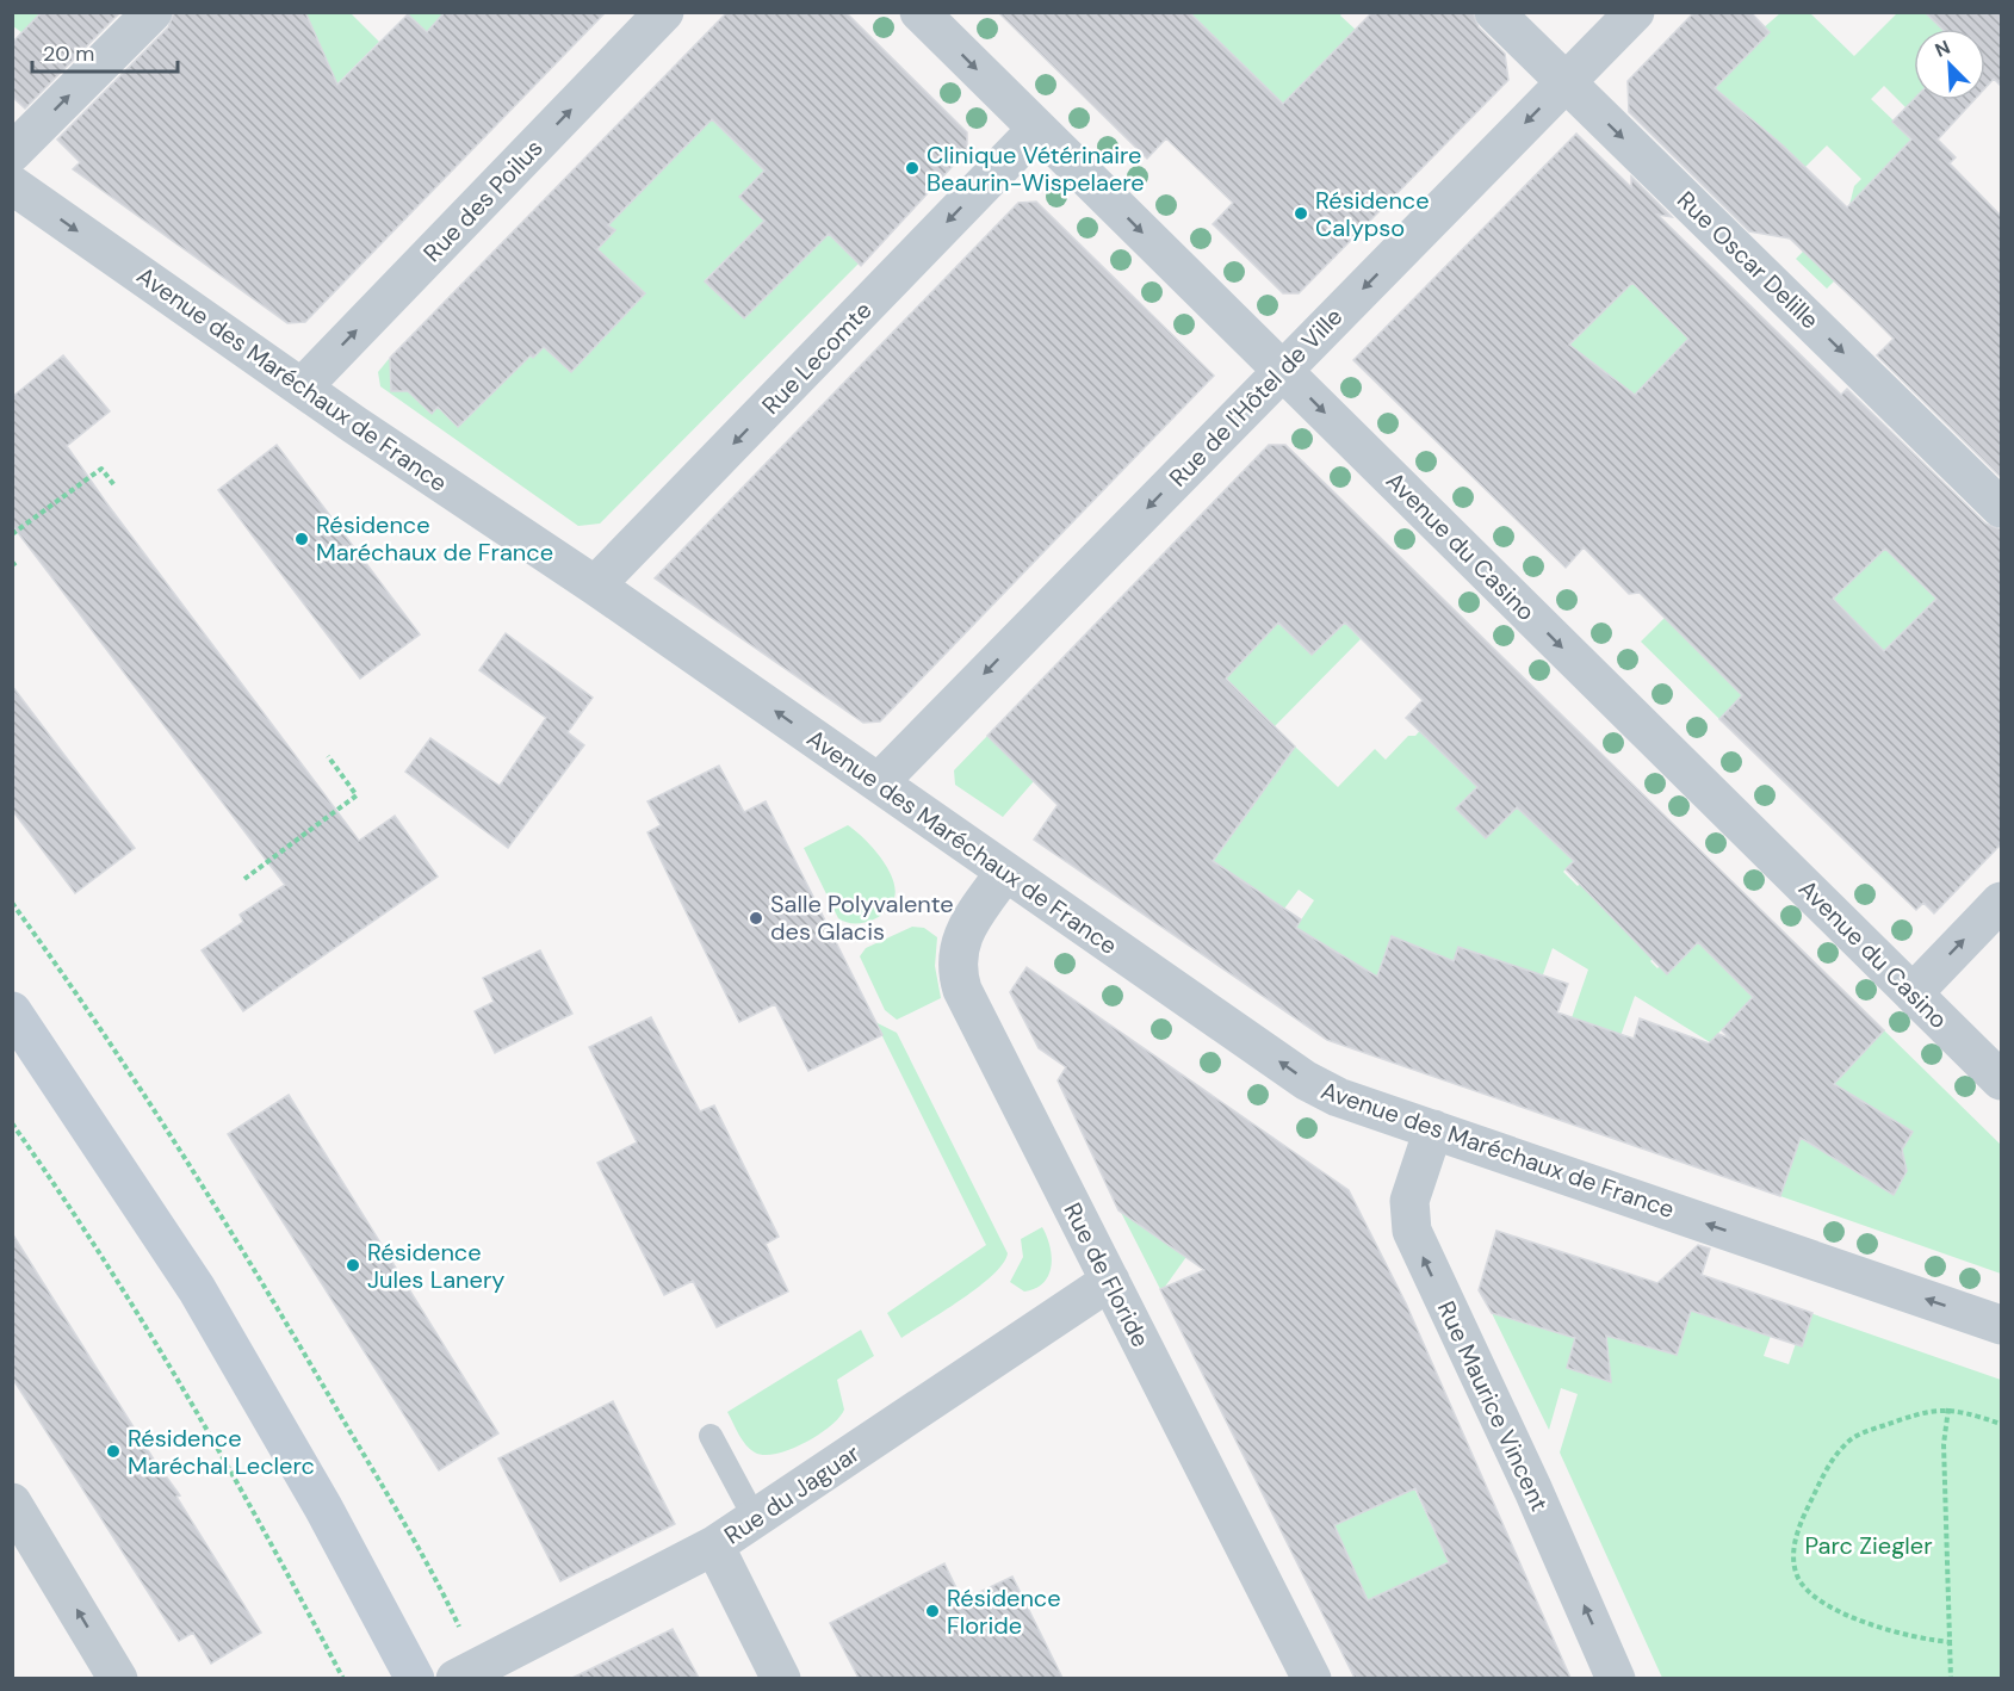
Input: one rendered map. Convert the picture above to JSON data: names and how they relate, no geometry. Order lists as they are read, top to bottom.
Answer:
{
  "streets": {
    "street": [
      "Rue des Poilus",
      "Rue Oscar Delille",
      "Rue Lecomte",
      "Avenue des Maréchaux de France",
      "Rue de l'Hôtel de Ville",
      "Avenue du Casino",
      "Rue de Floride",
      "Rue Maurice Vincent",
      "Rue du Jaguar"
    ]
  },
  "crossings": [
    ["Rue des Poilus", "Avenue des Maréchaux de France"],
    ["Rue Oscar Delille", "Rue de l'Hôtel de Ville"],
    ["Rue Lecomte", "Avenue des Maréchaux de France"],
    ["Rue Lecomte", "Avenue du Casino"],
    ["Avenue des Maréchaux de France", "Rue de l'Hôtel de Ville"],
    ["Avenue des Maréchaux de France", "Rue de Floride"],
    ["Avenue des Maréchaux de France", "Rue Maurice Vincent"],
    ["Rue de l'Hôtel de Ville", "Avenue du Casino"],
    ["Rue de Floride", "Rue du Jaguar"]
  ],
  "one_way": [
    "Rue des Poilus",
    "Rue Oscar Delille",
    "Rue Lecomte",
    "Rue de l'Hôtel de Ville",
    "Avenue du Casino",
    "Rue Maurice Vincent"
  ],
  "parks": ["Parc Ziegler"],
  "places": [
    "Clinique Vétérinaire Beaurin-Wispelaere",
    "Résidence Calypso",
    "Résidence Maréchaux de France",
    "Salle Polyvalente des Glacis",
    "Résidence Jules Lanery",
    "Résidence Maréchal Leclerc",
    "Résidence Floride"
  ],
  "scale_bar": "20 m",
  "north": "top left"
}
